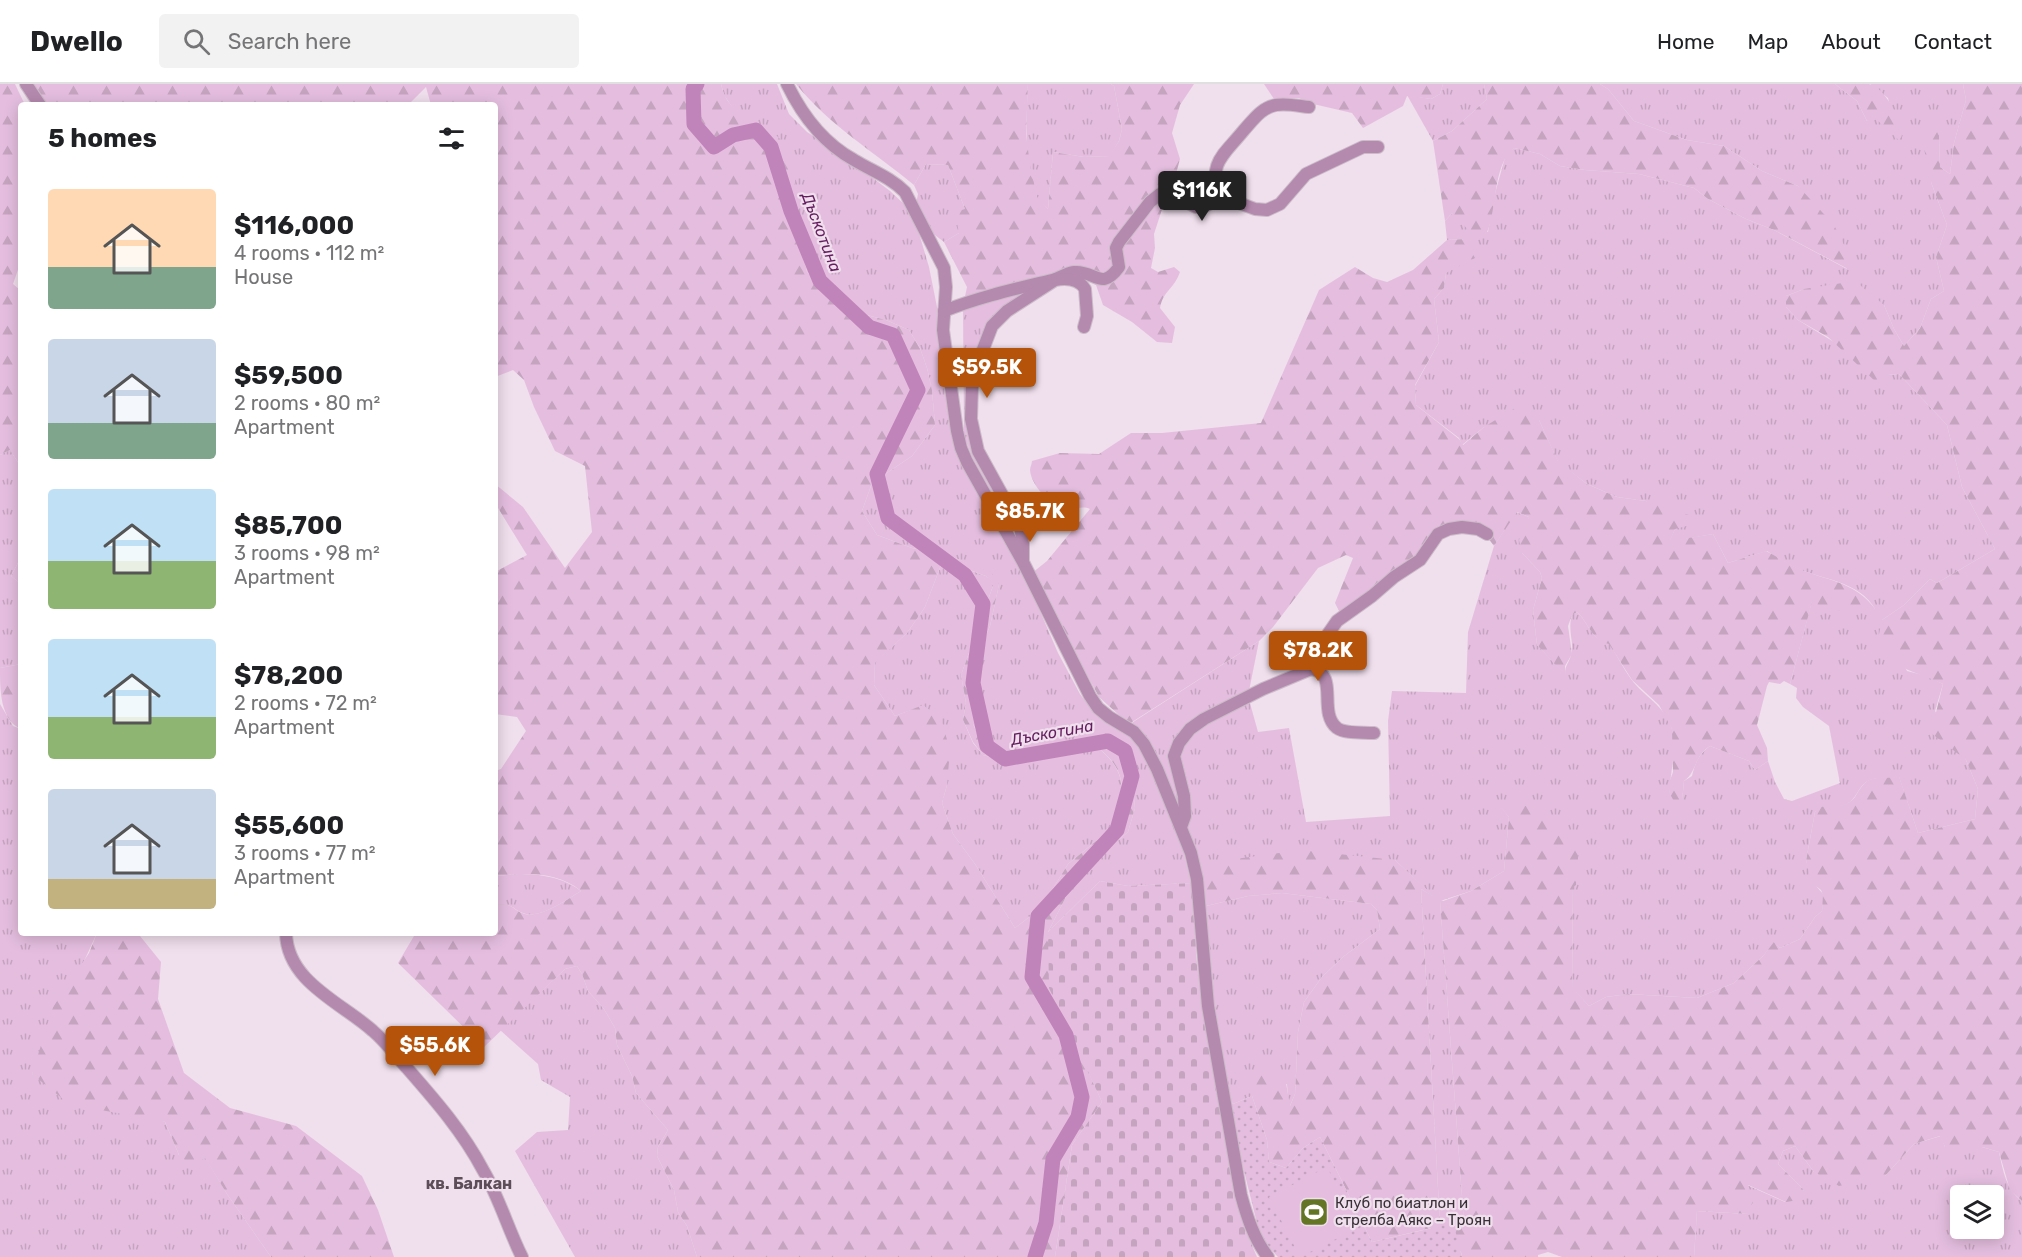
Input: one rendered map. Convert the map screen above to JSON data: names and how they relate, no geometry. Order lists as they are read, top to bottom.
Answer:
{
  "districts": ["кв. Балкан"],
  "water": ["Дъскотина"],
  "places": {
    "sports": ["Клуб по биатлон и стрелба Аякс – Троян"]
  },
  "page": {
    "header": "Dwello",
    "search": "Search here",
    "nav": [
      "Home",
      "Map",
      "About",
      "Contact"
    ],
    "heading": "5 homes",
    "price": [
      "$116K",
      "$59.5K",
      "$85.7K",
      "$78.2K",
      "$55.6K"
    ],
    "list": [
      {
        "name": "$116,000",
        "note": "4 rooms · 112 m² · House"
      },
      {
        "name": "$59,500",
        "note": "2 rooms · 80 m² · Apartment"
      },
      {
        "name": "$85,700",
        "note": "3 rooms · 98 m² · Apartment"
      },
      {
        "name": "$78,200",
        "note": "2 rooms · 72 m² · Apartment"
      },
      {
        "name": "$55,600",
        "note": "3 rooms · 77 m² · Apartment"
      }
    ]
  }
}
